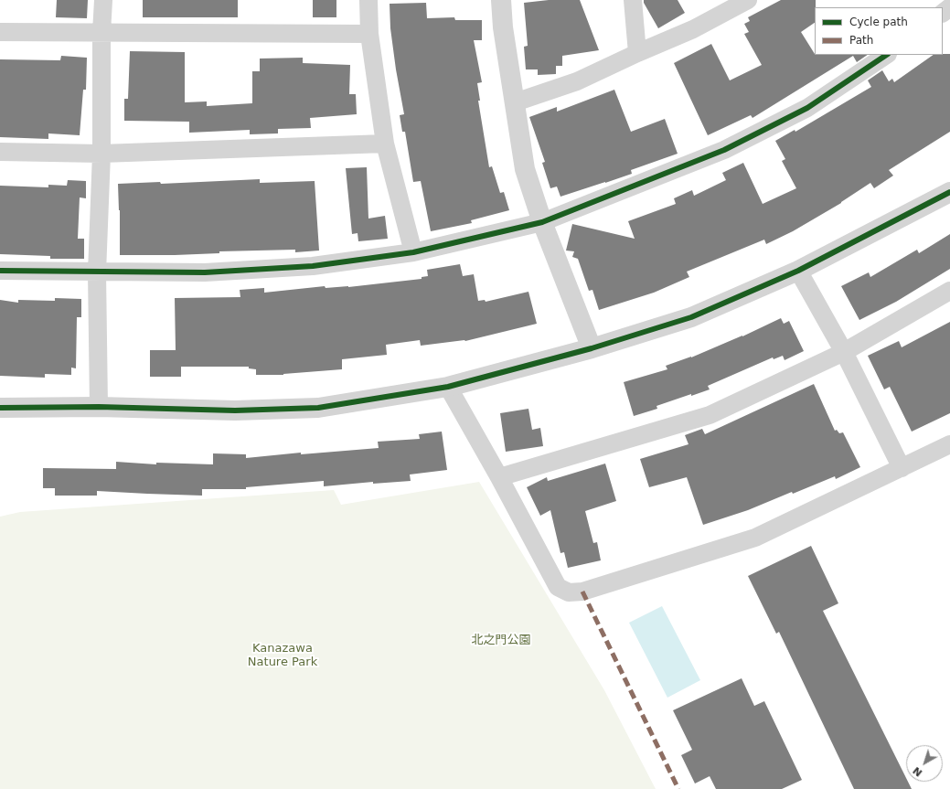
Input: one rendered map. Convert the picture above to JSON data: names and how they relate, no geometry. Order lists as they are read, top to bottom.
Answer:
{
  "parks": ["北之門公園", "Kanazawa Nature Park"],
  "legend": ["Cycle path", "Path"],
  "north": "bottom left"
}
